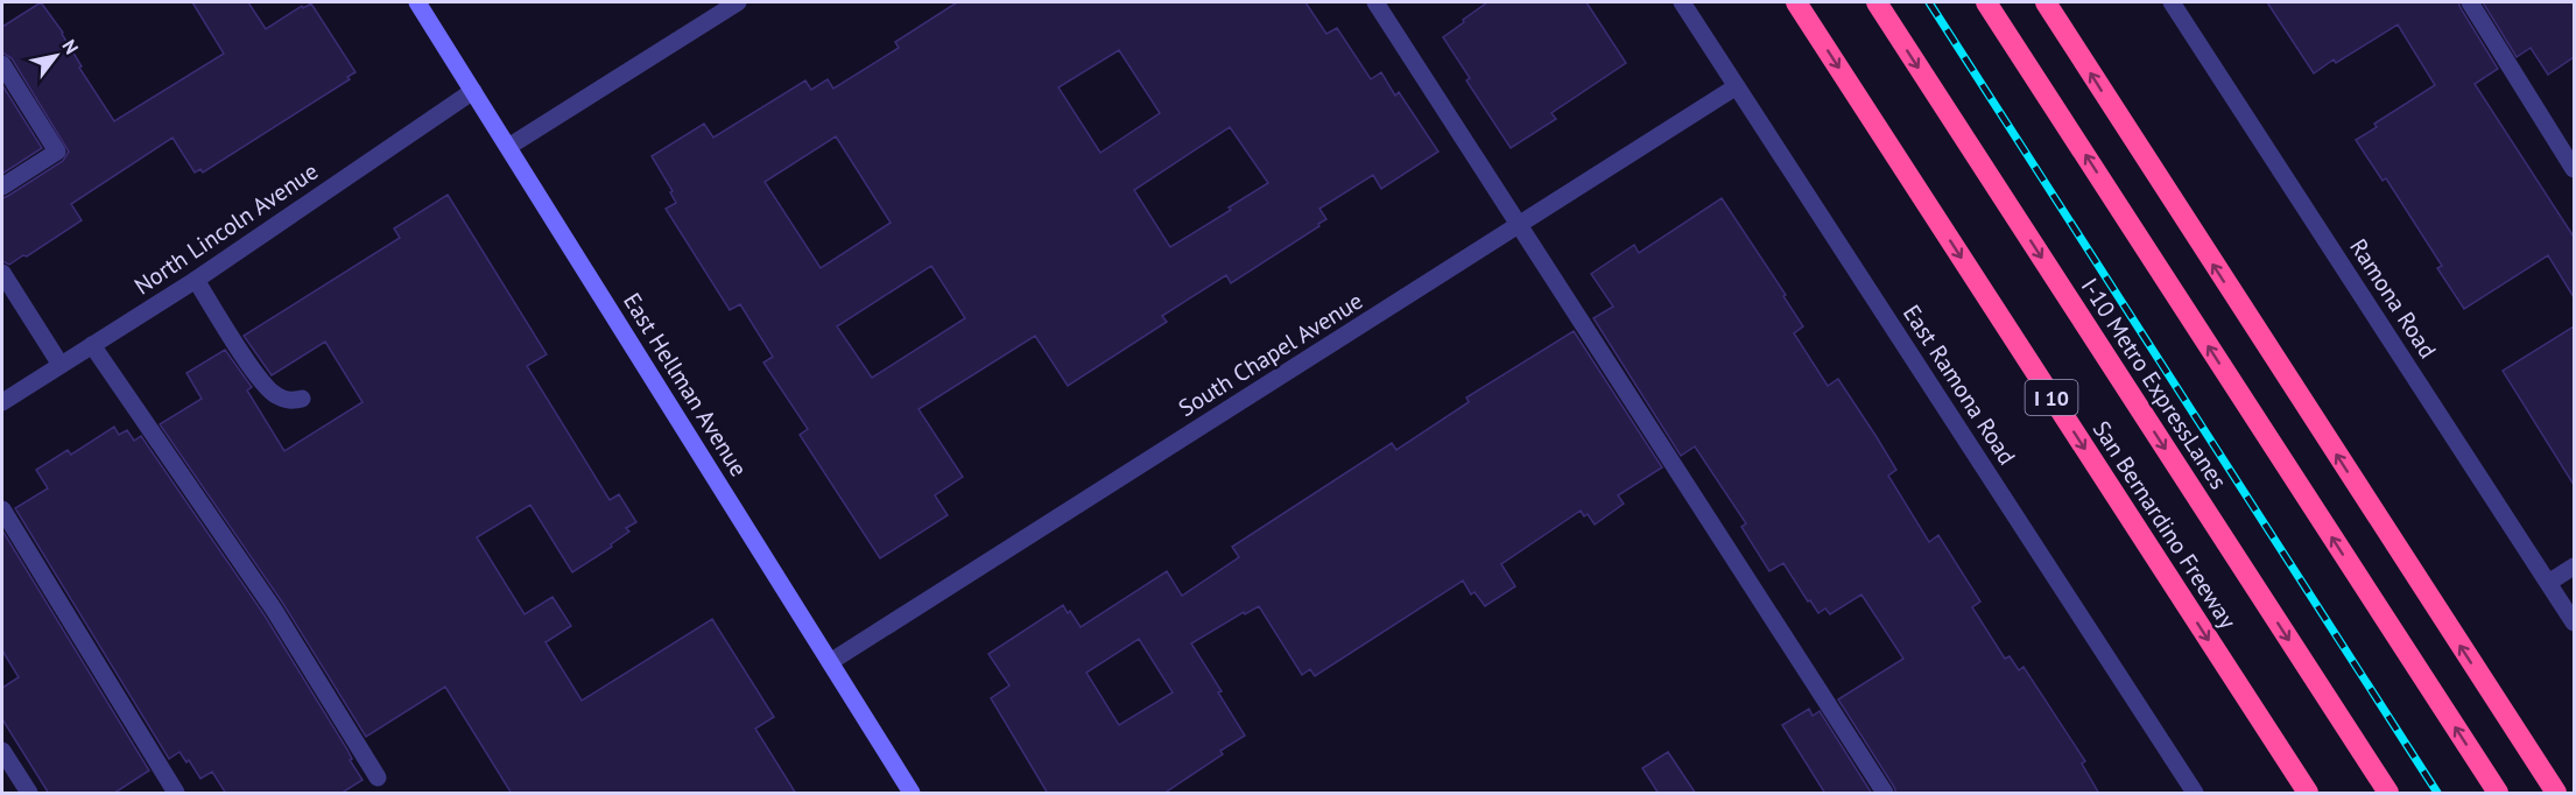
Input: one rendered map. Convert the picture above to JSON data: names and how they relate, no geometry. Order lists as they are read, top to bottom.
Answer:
{
  "streets": {
    "highway": ["I-10 Metro ExpressLanes", "I 10", "San Bernardino Freeway"],
    "street": [
      "North Lincoln Avenue",
      "Ramona Road",
      "South Chapel Avenue",
      "East Hellman Avenue",
      "East Ramona Road"
    ]
  },
  "crossings": [
    ["North Lincoln Avenue", "East Hellman Avenue"],
    ["South Chapel Avenue", "East Hellman Avenue"],
    ["South Chapel Avenue", "East Ramona Road"]
  ],
  "north": "top right"
}
